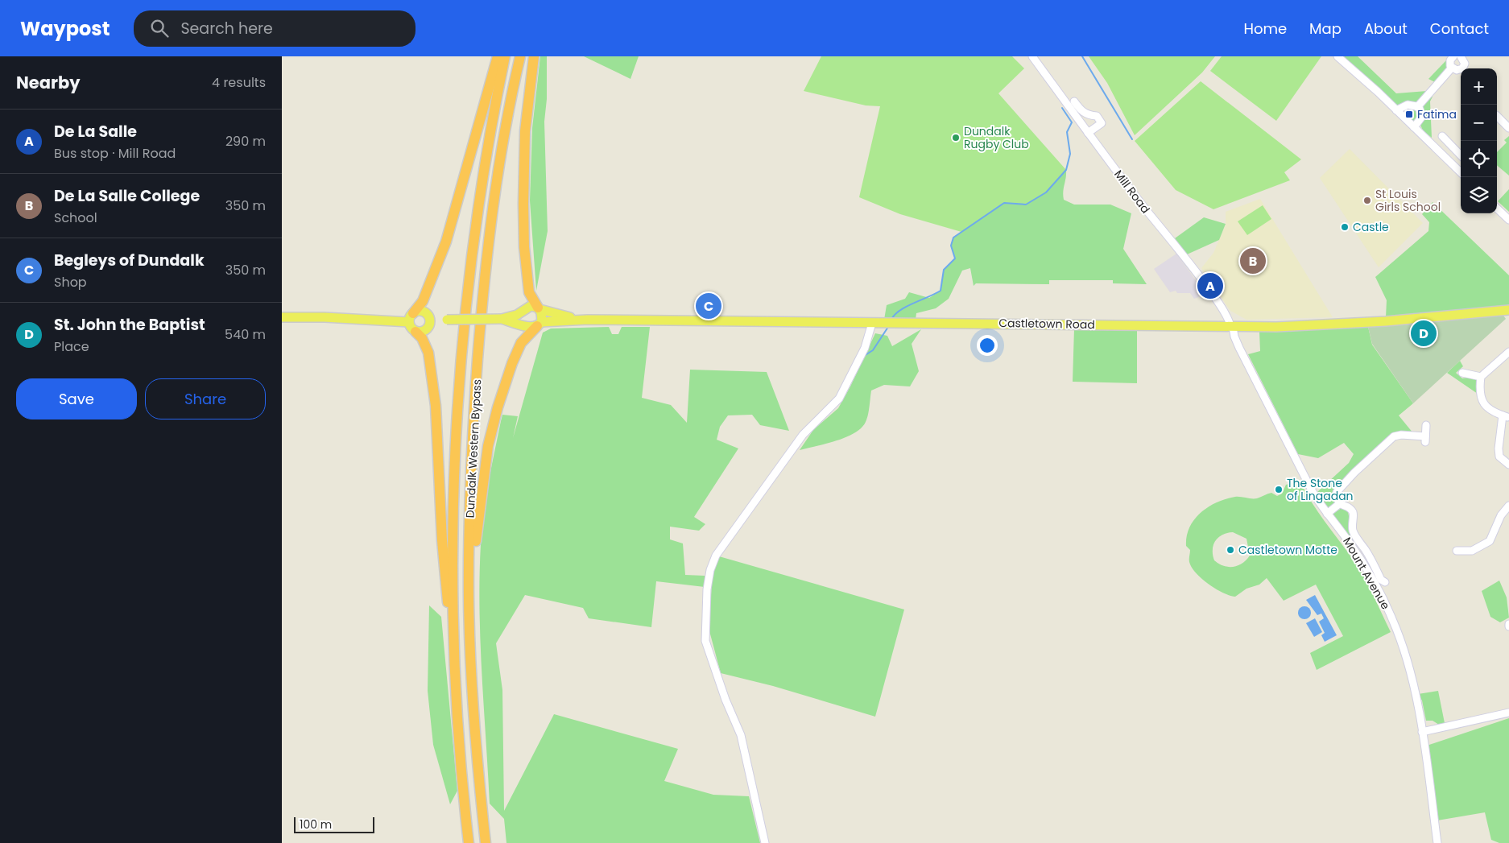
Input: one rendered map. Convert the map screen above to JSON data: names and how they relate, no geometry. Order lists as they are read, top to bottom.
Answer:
{
  "streets": {
    "highway": ["Dundalk Western Bypass"],
    "main road": ["Castletown Road"],
    "street": ["Mill Road", "Mount Avenue"]
  },
  "crossings": [
    ["Mill Road", "Castletown Road"],
    ["Mill Road", "Mount Avenue"],
    ["Castletown Road", "Mount Avenue"]
  ],
  "places": {
    "transit": ["Fatima"],
    "other": [
      "Dundalk Rugby Club",
      "St Louis Girls School",
      "Castle",
      "The Stone of Lingadan",
      "Castletown Motte"
    ]
  },
  "scale_bar": "100 m",
  "page": {
    "header": "Waypost",
    "search": "Search here",
    "nav": [
      "Home",
      "Map",
      "About",
      "Contact"
    ],
    "heading": ["Nearby", "4 results"],
    "map_buttons": ["+", "−"],
    "list": [
      {
        "mark": "A",
        "name": "De La Salle",
        "note": "Bus stop · Mill Road",
        "value": "290 m"
      },
      {
        "mark": "B",
        "name": "De La Salle College",
        "note": "School",
        "value": "350 m"
      },
      {
        "mark": "C",
        "name": "Begleys of Dundalk",
        "note": "Shop",
        "value": "350 m"
      },
      {
        "mark": "D",
        "name": "St. John the Baptist",
        "note": "Place",
        "value": "540 m"
      }
    ],
    "pins": [
      "B",
      "A",
      "C",
      "D"
    ],
    "buttons": ["Save", "Share"],
    "scale": "100 m"
  }
}
